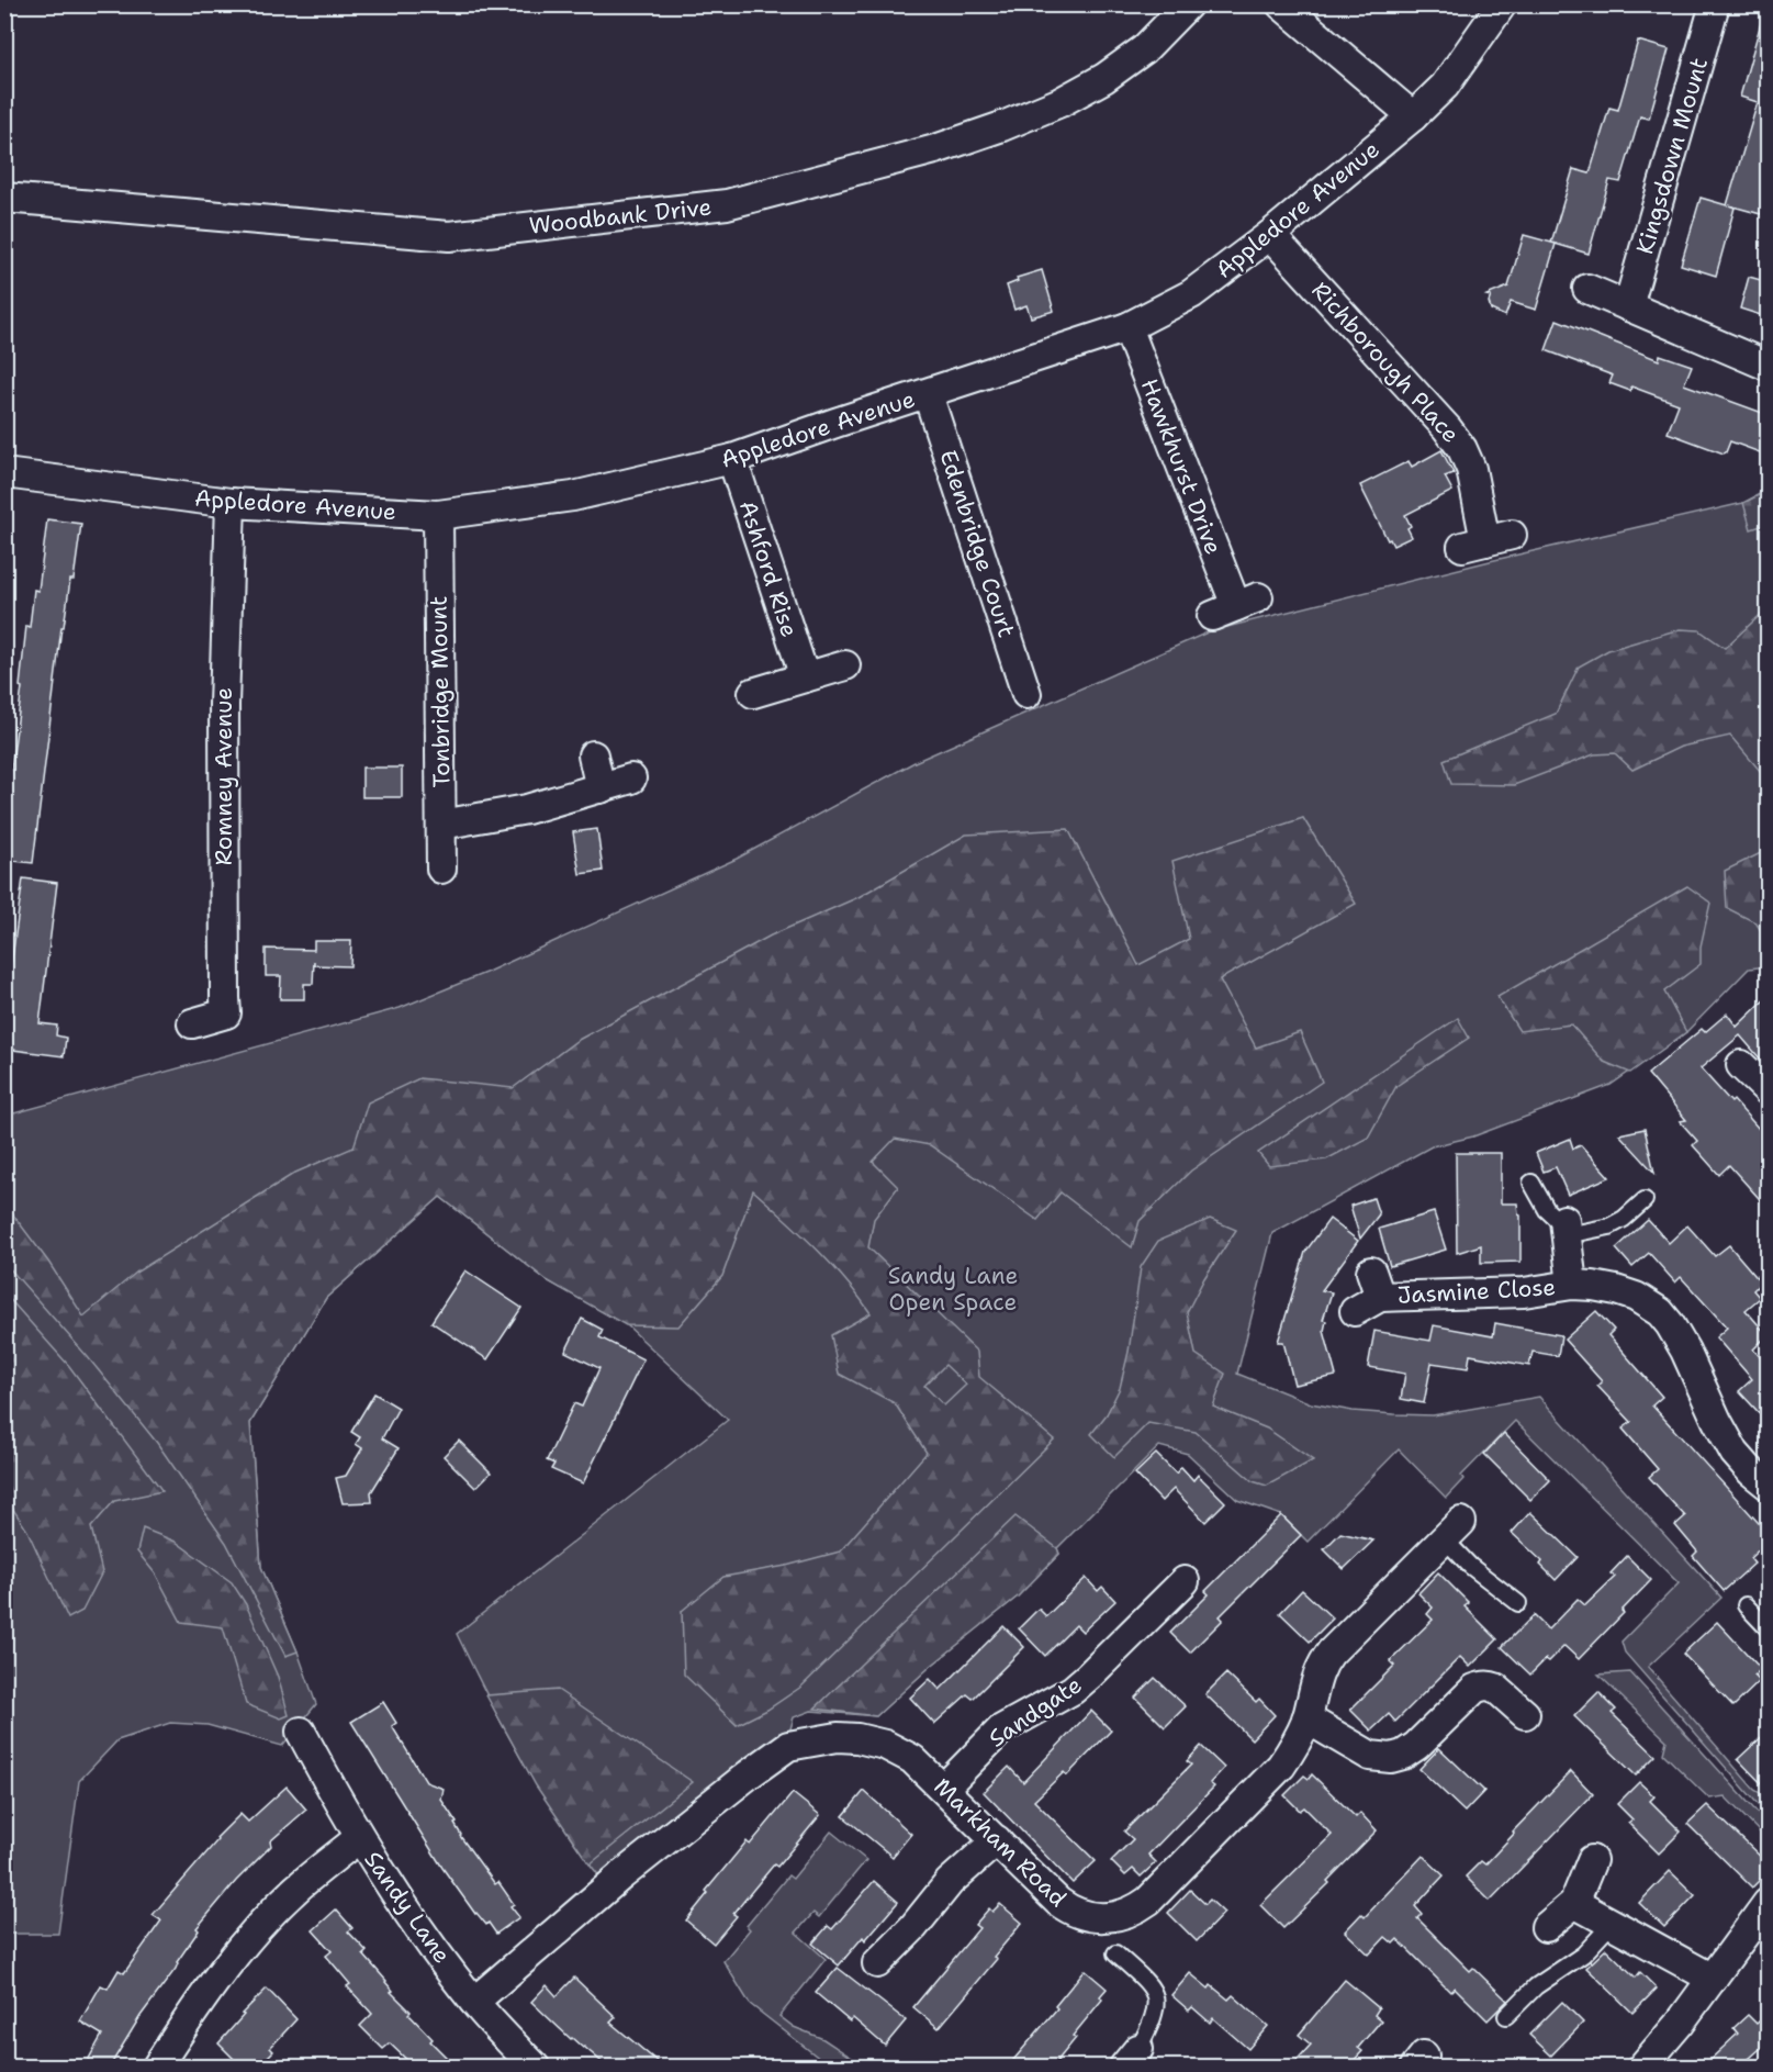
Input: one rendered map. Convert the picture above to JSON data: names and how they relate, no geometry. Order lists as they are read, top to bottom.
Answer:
{
  "streets": {
    "street": [
      "Kingsdown Mount",
      "Appledore Avenue",
      "Woodbank Drive",
      "Richborough Place",
      "Hawkhurst Drive",
      "Edenbridge Court",
      "Ashford Rise",
      "Tonbridge Mount",
      "Romney Avenue",
      "Jasmine Close",
      "Sandgate",
      "Markham Road",
      "Sandy Lane"
    ]
  },
  "crossings": [
    ["Appledore Avenue", "Richborough Place"],
    ["Appledore Avenue", "Hawkhurst Drive"],
    ["Appledore Avenue", "Edenbridge Court"],
    ["Appledore Avenue", "Ashford Rise"],
    ["Appledore Avenue", "Tonbridge Mount"],
    ["Appledore Avenue", "Romney Avenue"],
    ["Sandgate", "Markham Road"],
    ["Markham Road", "Sandy Lane"]
  ],
  "parks": ["Sandy Lane Open Space"]
}
